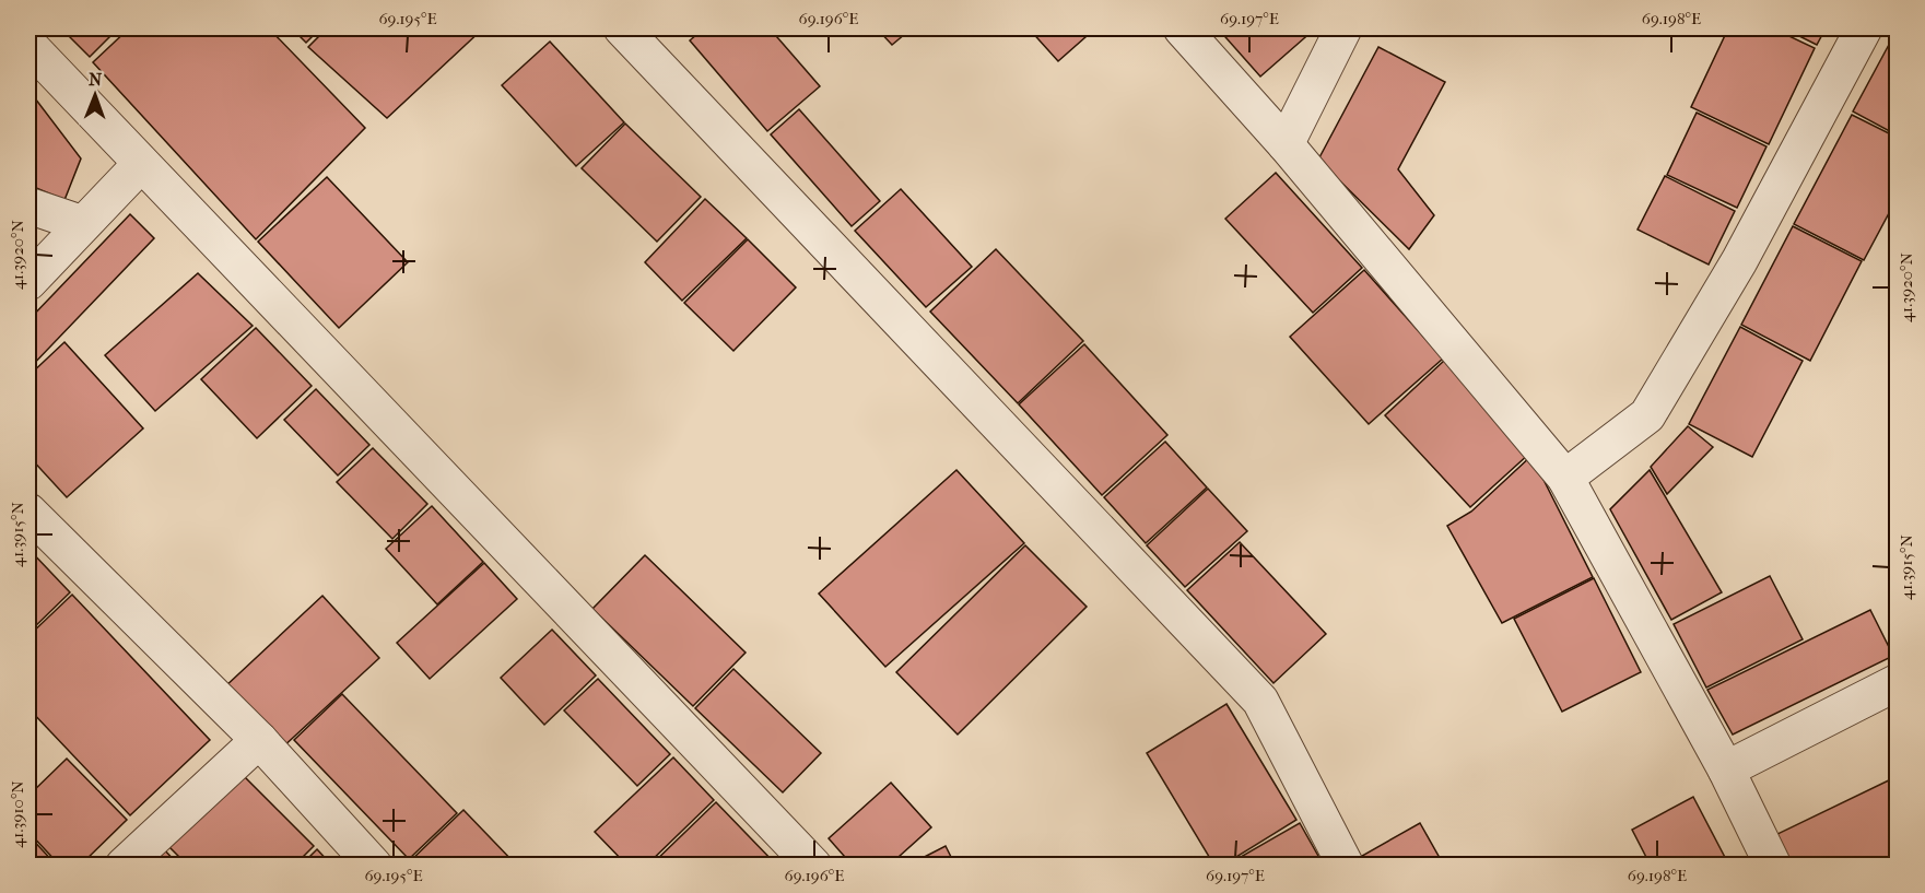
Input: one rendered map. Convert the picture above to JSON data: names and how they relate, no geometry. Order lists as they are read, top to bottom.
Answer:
{
  "north": "top",
  "coordinates": [
    "69.195°E",
    "69.196°E",
    "69.197°E",
    "69.198°E",
    "41.3920°N",
    "41.3915°N",
    "41.3910°N"
  ]
}
